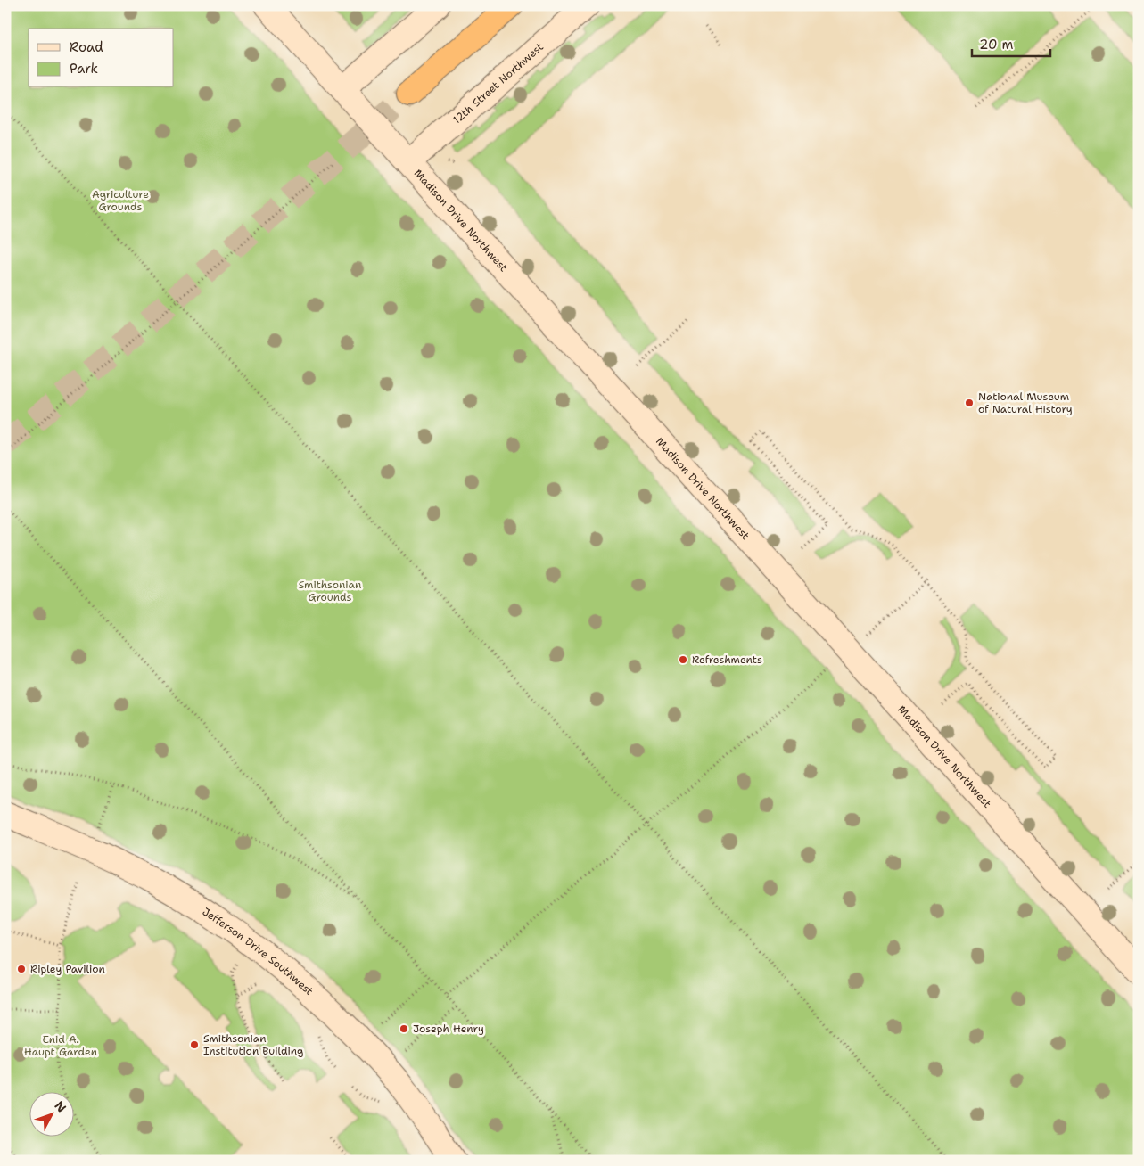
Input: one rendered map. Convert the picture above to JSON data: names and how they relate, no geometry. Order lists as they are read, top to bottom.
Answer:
{
  "streets": {
    "street": ["12th Street Northwest", "Madison Drive Northwest", "Jefferson Drive Southwest"]
  },
  "crossings": [
    ["12th Street Northwest", "Madison Drive Northwest"]
  ],
  "parks": ["Agriculture Grounds", "Smithsonian Grounds", "Enid A. Haupt Garden"],
  "places": [
    "National Museum of Natural History",
    "Refreshments",
    "Ripley Pavilion",
    "Joseph Henry",
    "Smithsonian Institution Building"
  ],
  "legend": ["Road", "Park"],
  "scale_bar": "20 m",
  "north": "top right"
}
